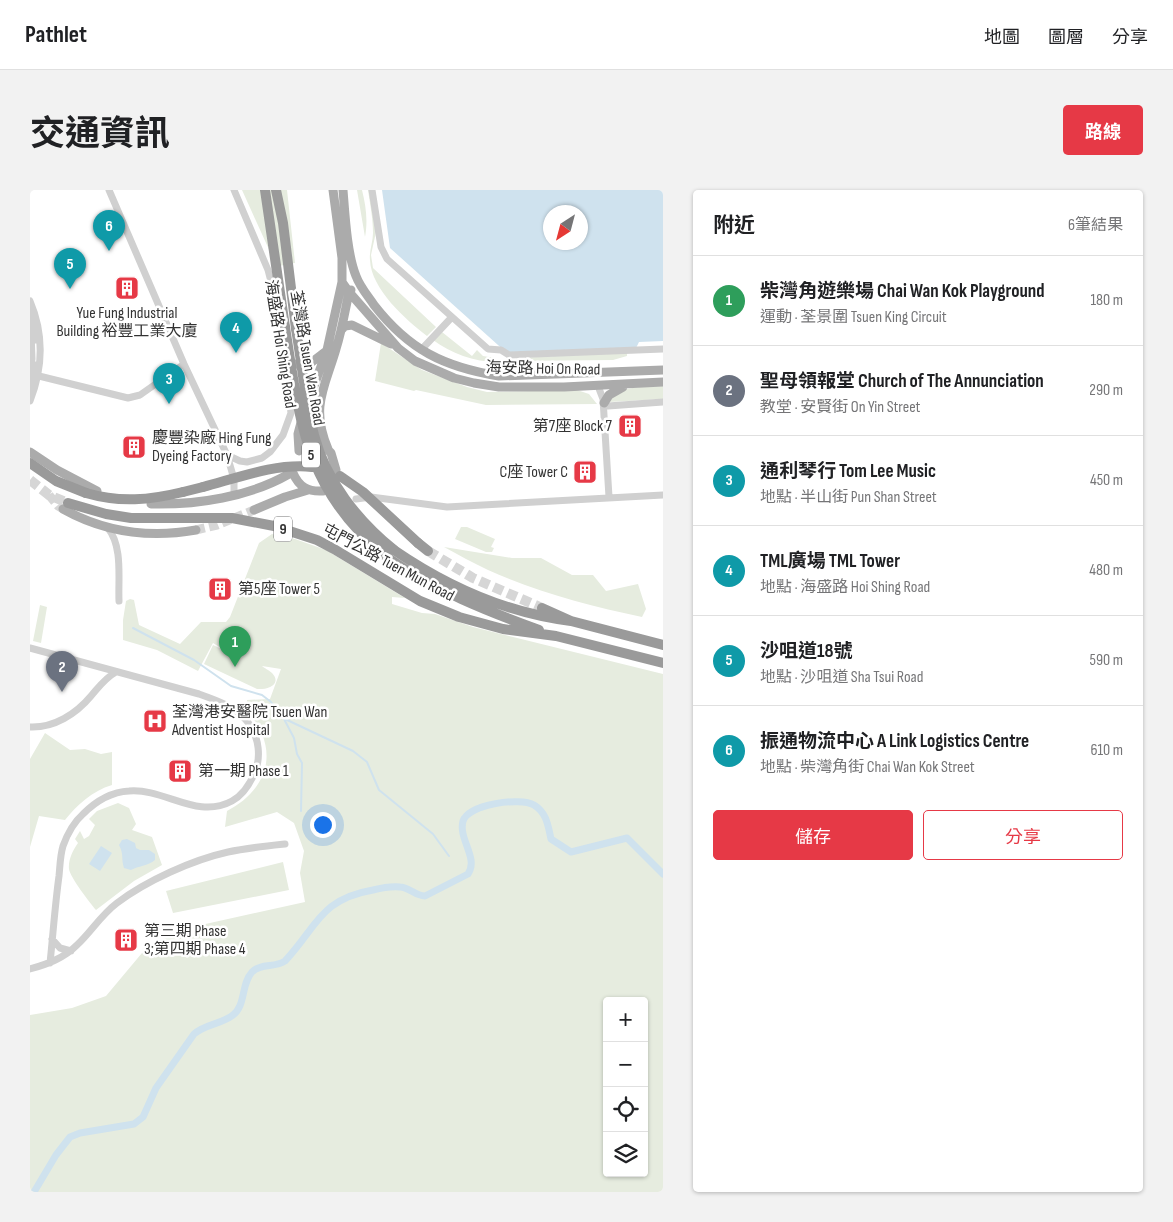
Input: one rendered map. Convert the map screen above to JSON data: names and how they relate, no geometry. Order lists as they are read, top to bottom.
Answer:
{
  "streets": {
    "highway": [
      "荃灣路 Tsuen Wan Road",
      "5",
      "9",
      "屯門公路 Tuen Mun Road"
    ],
    "main road": ["海安路 Hoi On Road"],
    "street": ["海盛路 Hoi Shing Road"]
  },
  "crossings": [
    ["荃灣路 Tsuen Wan Road", "屯門公路 Tuen Mun Road"]
  ],
  "places": {
    "building": [
      "Yue Fung Industrial Building 裕豐工業大廈",
      "第7座 Block 7",
      "慶豐染廠 Hing Fung Dyeing Factory",
      "C座 Tower C",
      "第5座 Tower 5",
      "第一期 Phase 1",
      "第三期 Phase 3;第四期 Phase 4"
    ],
    "hospital": ["荃灣港安醫院 Tsuen Wan Adventist Hospital"]
  },
  "north": "bottom left",
  "page": {
    "header": "Pathlet",
    "nav": ["地圖", "圖層", "分享"],
    "title": "交通資訊",
    "buttons": [
      "路線",
      ["儲存", "分享"]
    ],
    "heading": ["附近", "6筆結果"],
    "pins": [
      "6",
      "5",
      "4",
      "3",
      "1",
      "2"
    ],
    "list": [
      {
        "mark": "1",
        "name": "柴灣角遊樂場 Chai Wan Kok Playground",
        "note": "運動 · 荃景圍 Tsuen King Circuit",
        "value": "180 m"
      },
      {
        "mark": "2",
        "name": "聖母領報堂 Church of The Annunciation",
        "note": "教堂 · 安賢街 On Yin Street",
        "value": "290 m"
      },
      {
        "mark": "3",
        "name": "通利琴行 Tom Lee Music",
        "note": "地點 · 半山街 Pun Shan Street",
        "value": "450 m"
      },
      {
        "mark": "4",
        "name": "TML廣場 TML Tower",
        "note": "地點 · 海盛路 Hoi Shing Road",
        "value": "480 m"
      },
      {
        "mark": "5",
        "name": "沙咀道18號",
        "note": "地點 · 沙咀道 Sha Tsui Road",
        "value": "590 m"
      },
      {
        "mark": "6",
        "name": "振通物流中心 A Link Logistics Centre",
        "note": "地點 · 柴灣角街 Chai Wan Kok Street",
        "value": "610 m"
      }
    ],
    "map_buttons": ["+", "−"]
  }
}
